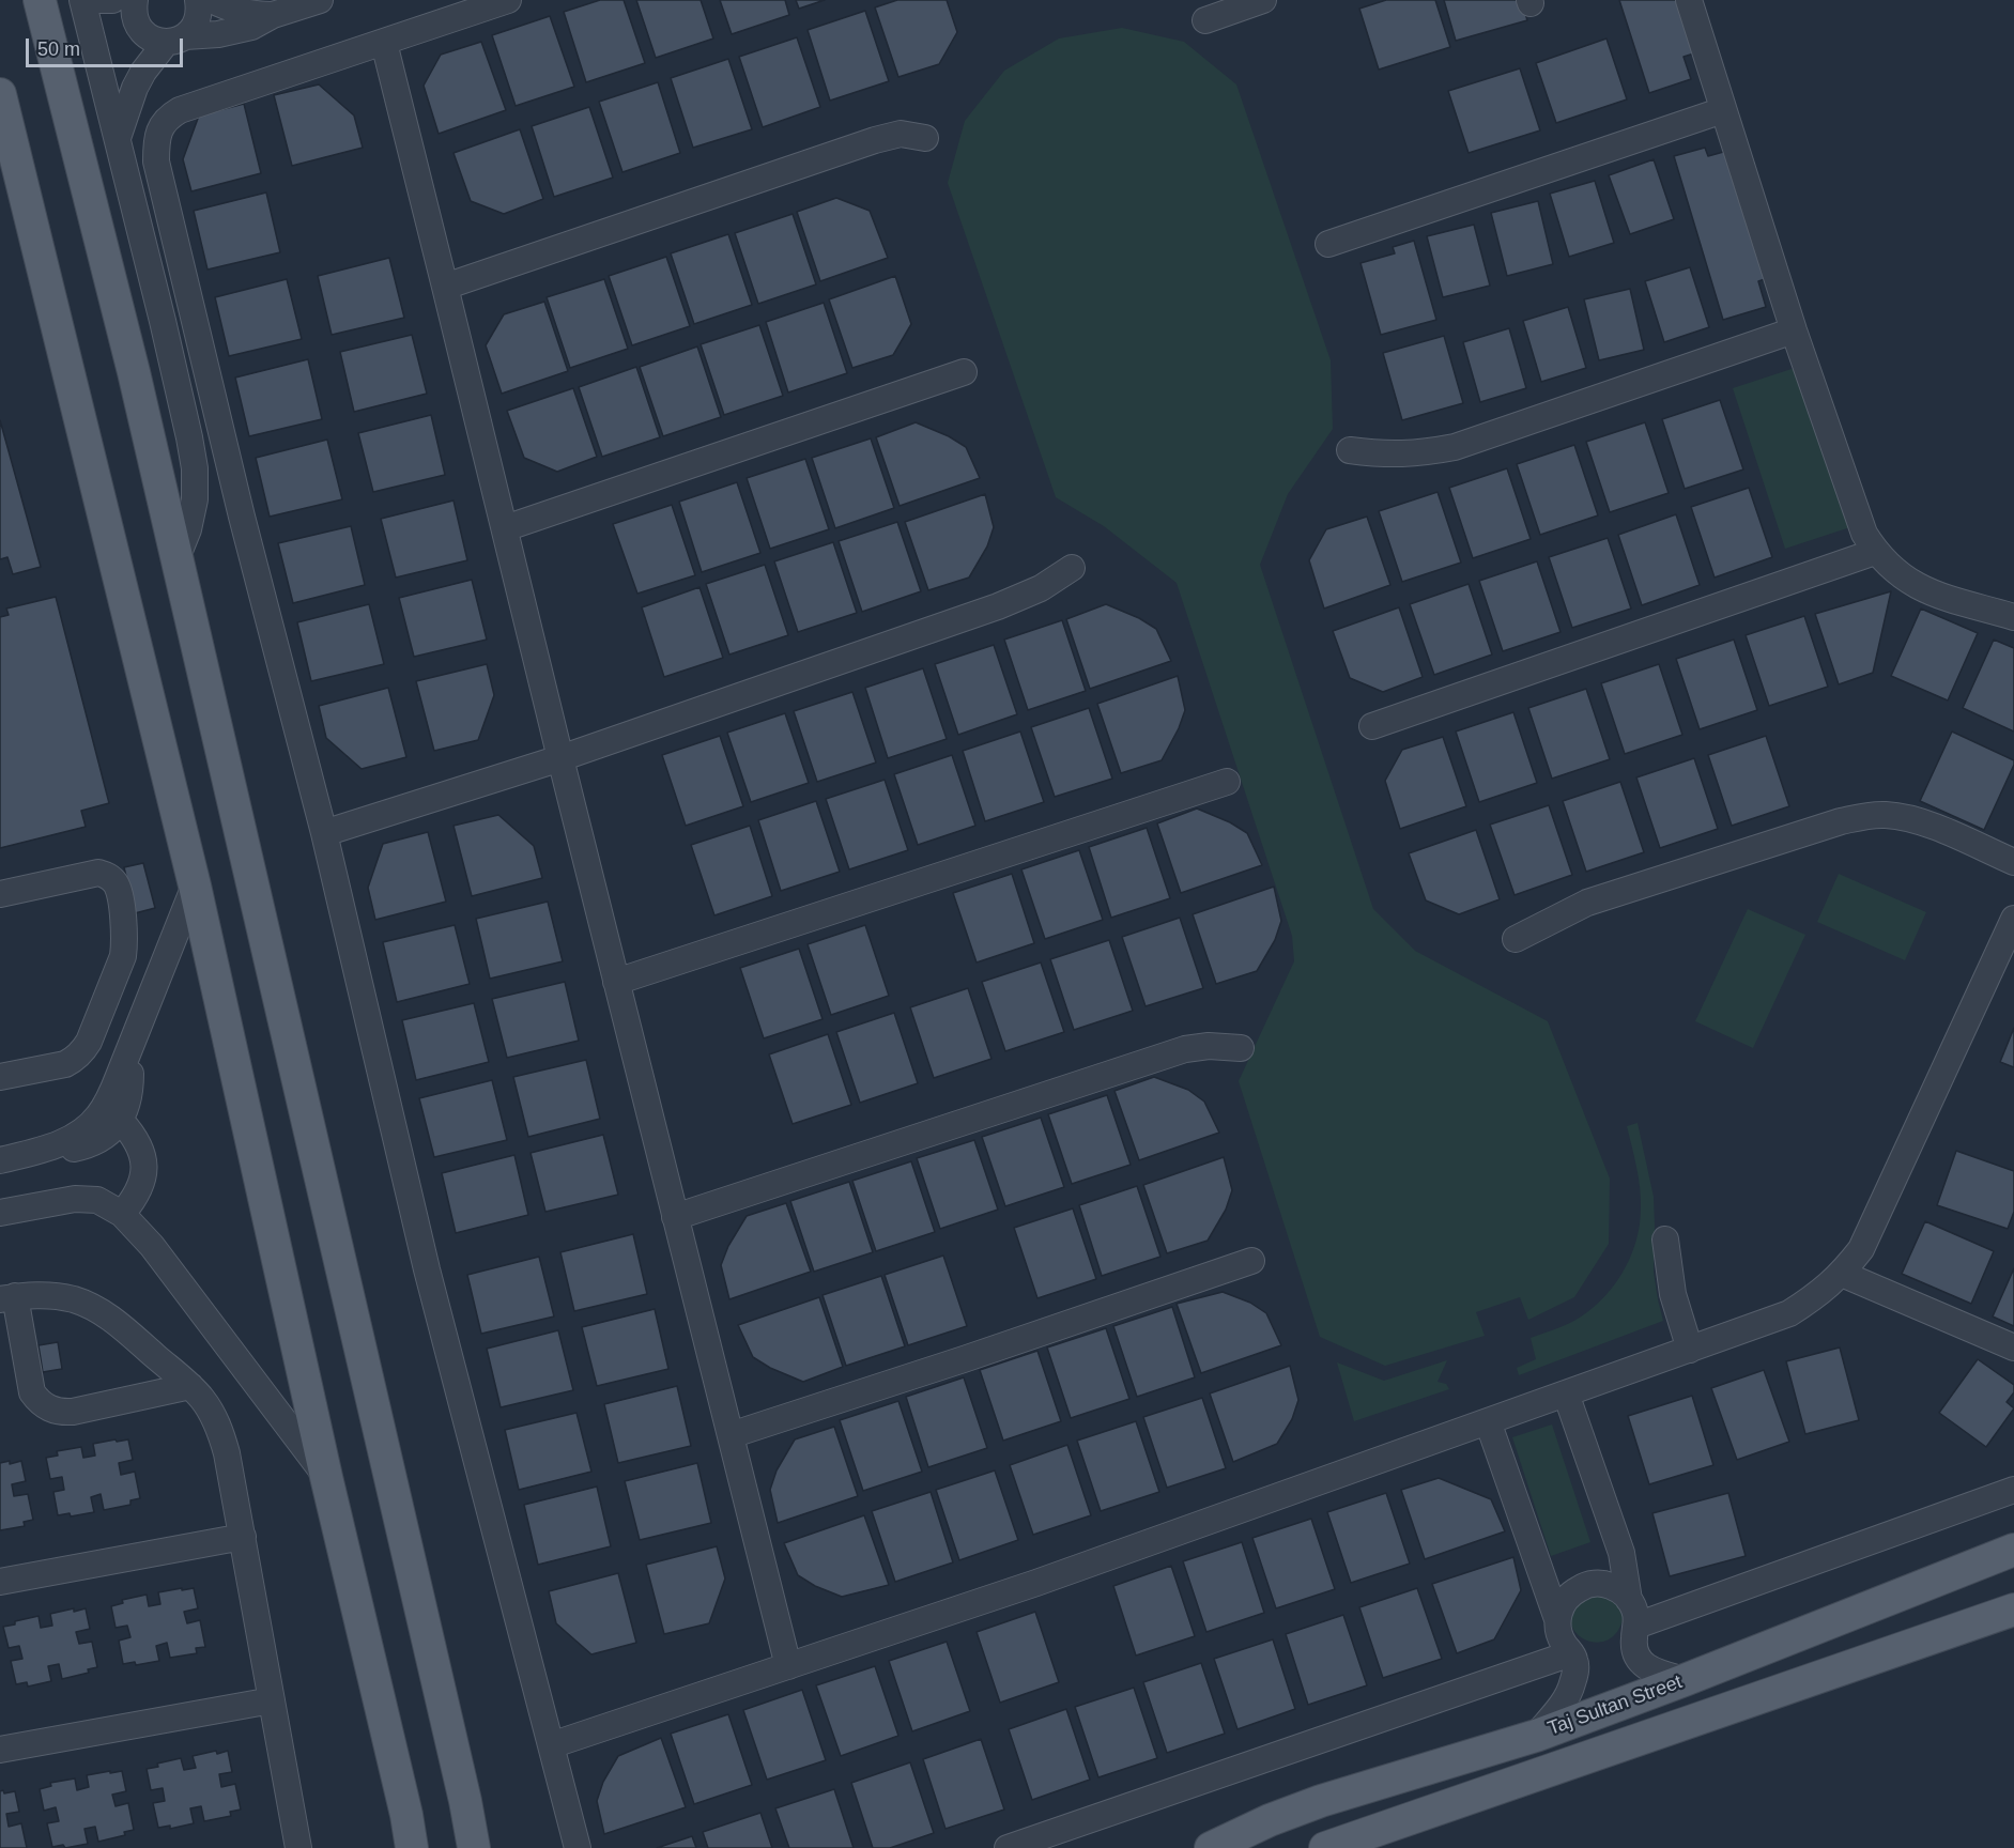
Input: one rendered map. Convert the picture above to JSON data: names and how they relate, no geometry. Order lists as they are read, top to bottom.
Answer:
{
  "streets": {
    "main road": ["Taj Sultan Street"]
  },
  "scale_bar": "50 m"
}
